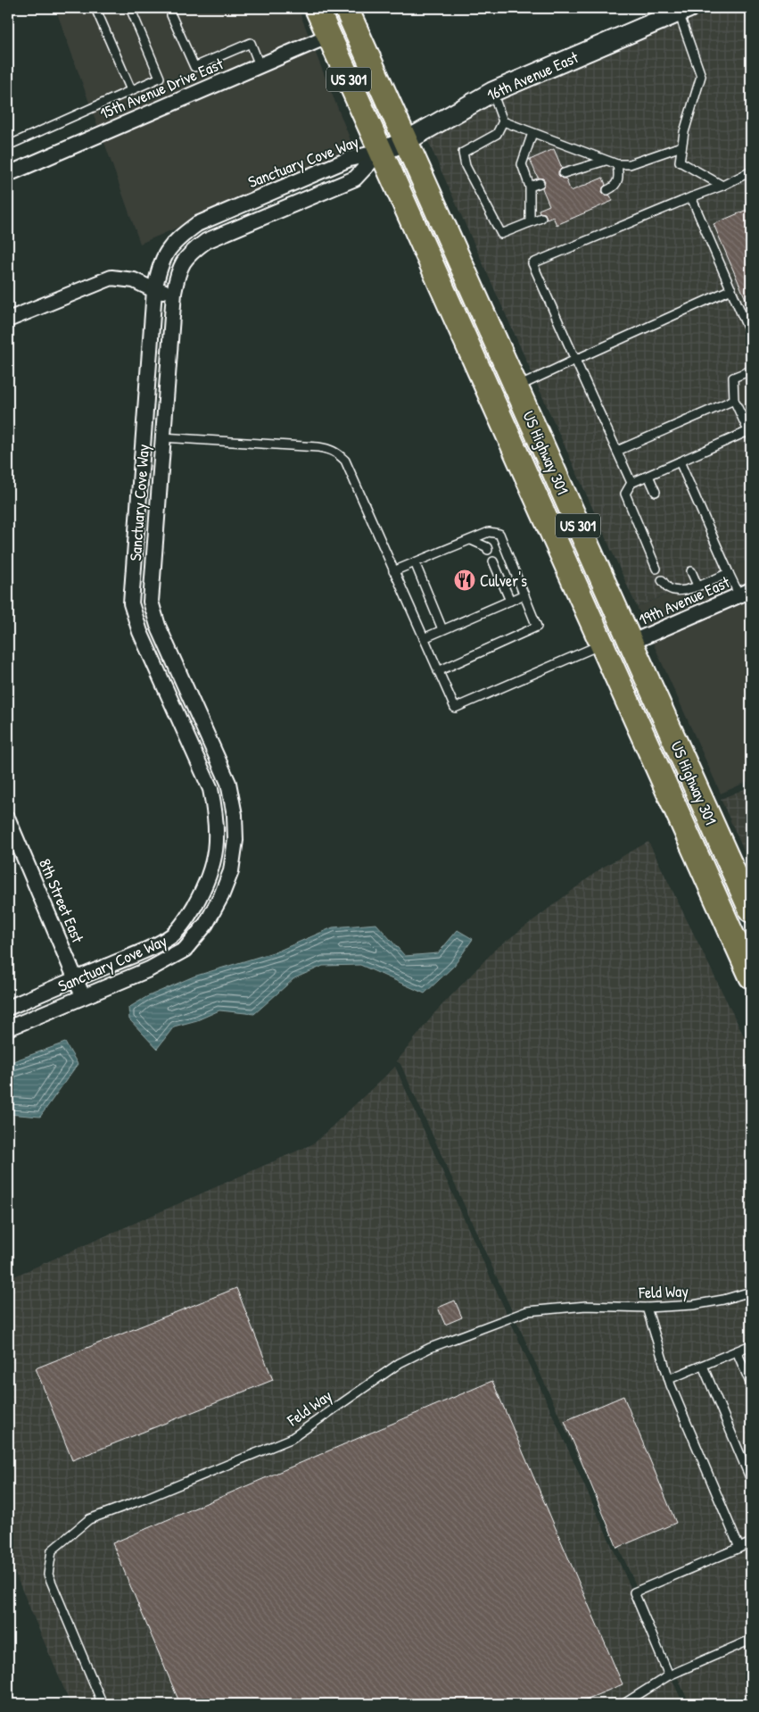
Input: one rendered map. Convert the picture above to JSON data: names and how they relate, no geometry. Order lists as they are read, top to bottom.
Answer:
{
  "streets": {
    "main road": ["US 301", "US Highway 301"],
    "street": [
      "16th Avenue East",
      "15th Avenue Drive East",
      "Sanctuary Cove Way",
      "19th Avenue East",
      "8th Street East"
    ],
    "lane": ["Feld Way"]
  },
  "crossings": [
    ["16th Avenue East", "US 301"],
    ["16th Avenue East", "Sanctuary Cove Way"],
    ["16th Avenue East", "US Highway 301"],
    ["US 301", "15th Avenue Drive East"],
    ["US 301", "Sanctuary Cove Way"],
    ["US 301", "US Highway 301"],
    ["Sanctuary Cove Way", "8th Street East"],
    ["US Highway 301", "19th Avenue East"]
  ],
  "places": {
    "restaurant": ["Culver's"]
  }
}
